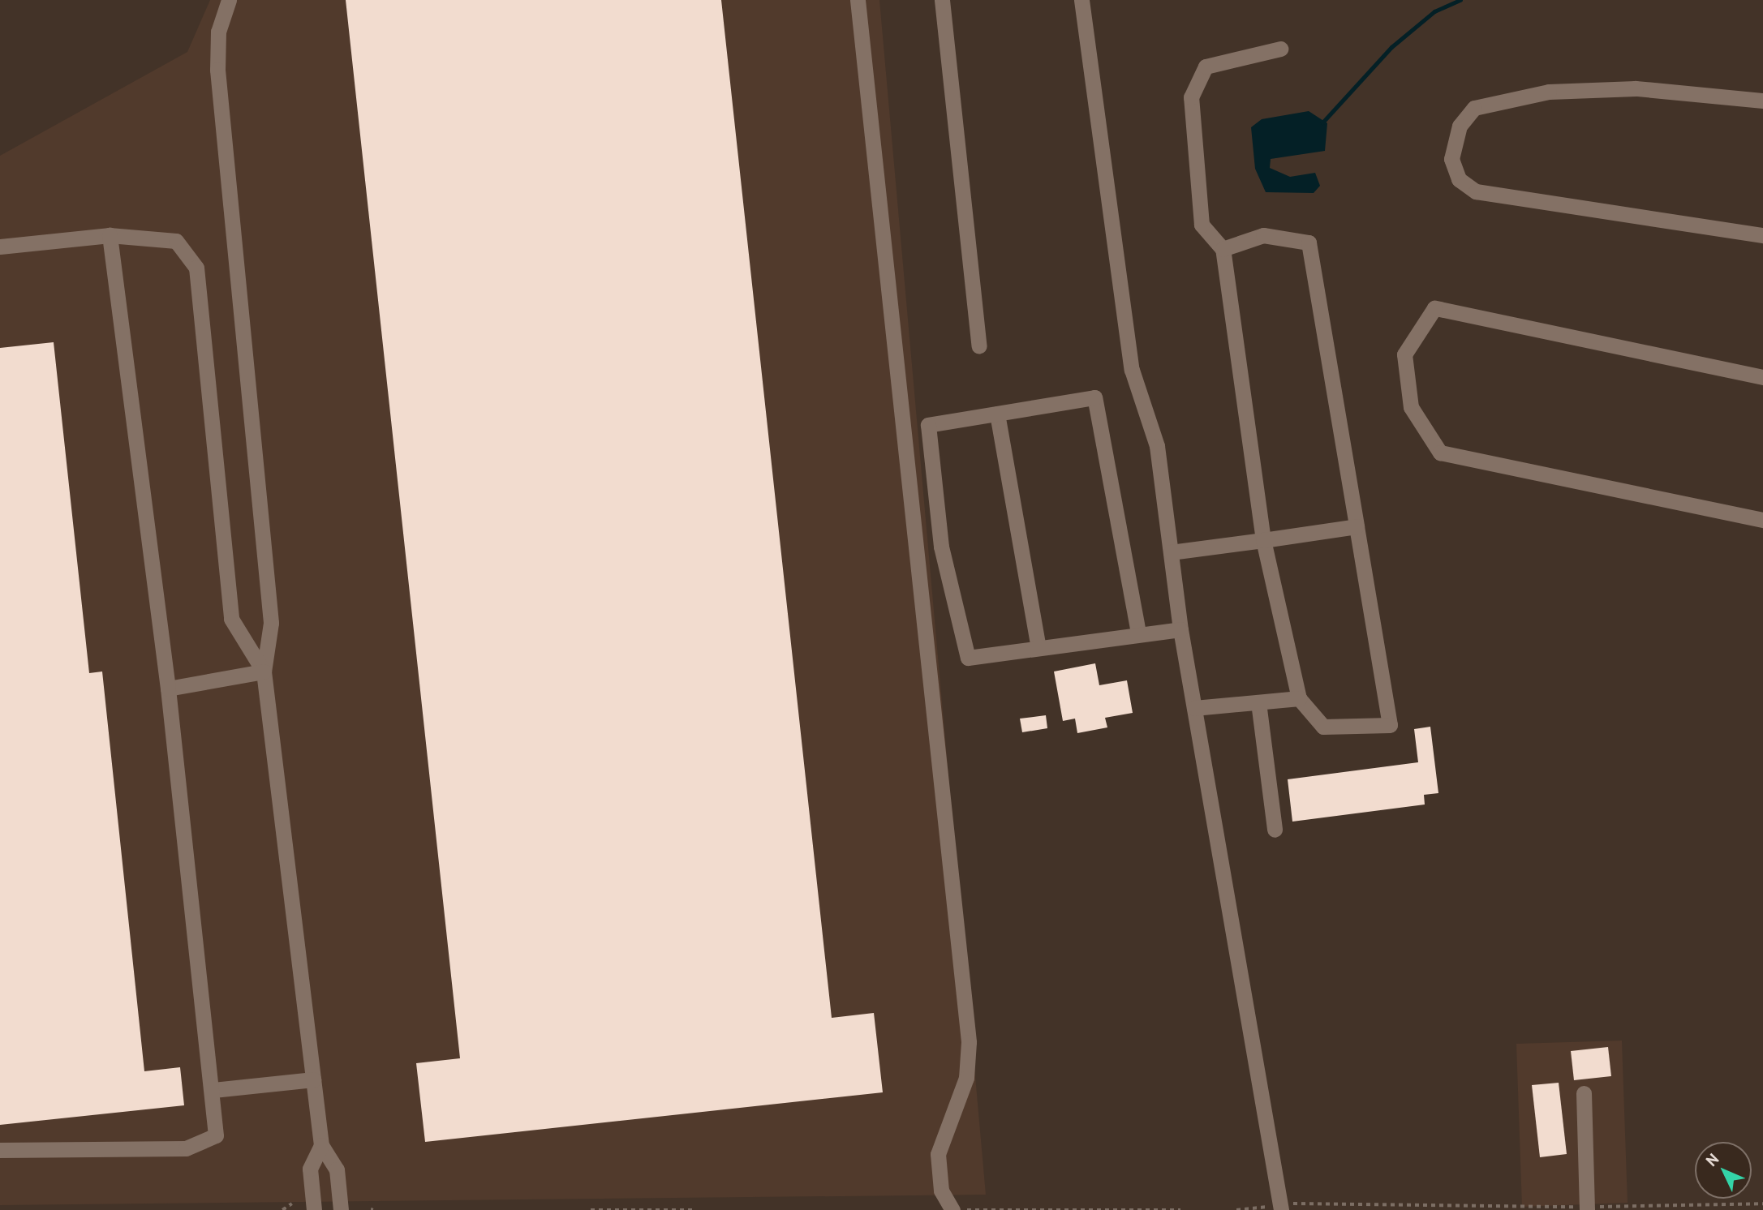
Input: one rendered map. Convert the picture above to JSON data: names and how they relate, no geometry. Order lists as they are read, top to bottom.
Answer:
{
  "north": "top left"
}
